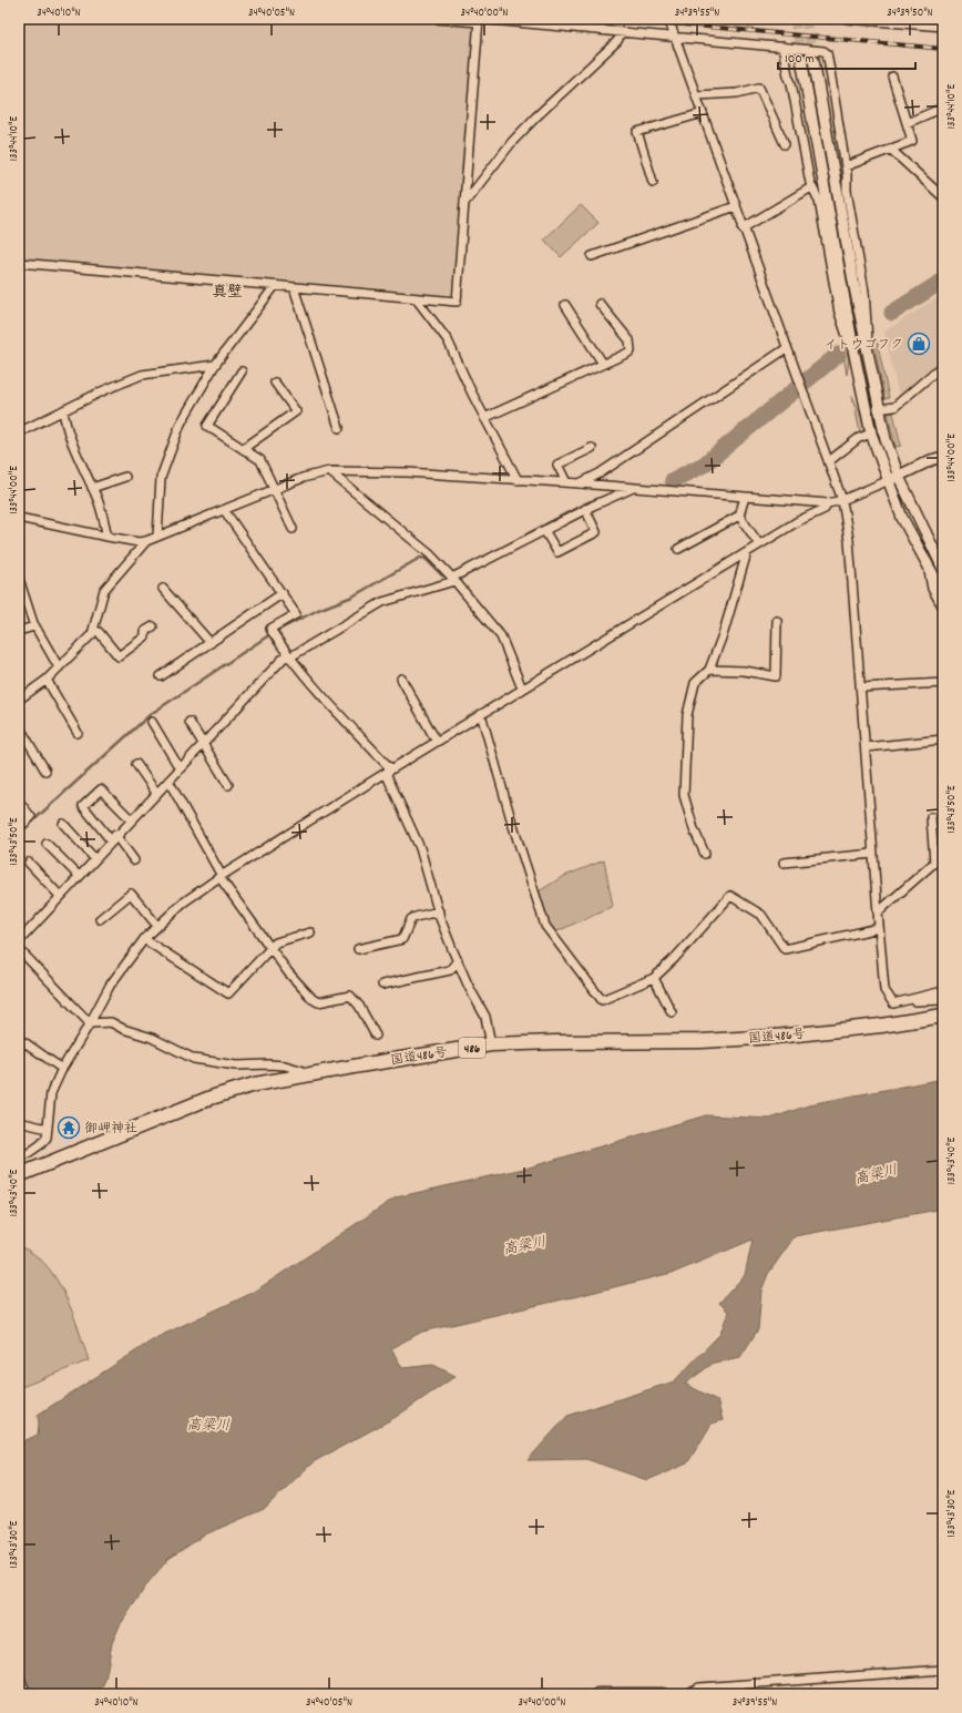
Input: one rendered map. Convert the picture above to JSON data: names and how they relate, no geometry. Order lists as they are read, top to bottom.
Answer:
{
  "streets": {
    "highway": ["国道486号", "486"]
  },
  "districts": ["真壁"],
  "water": ["高梁川"],
  "places": {
    "shop": ["イトウゴフク"],
    "temple": ["御岬神社"]
  },
  "scale_bar": "100 m",
  "coordinates": [
    "34°40'10\"N",
    "34°40'05\"N",
    "34°40'00\"N",
    "34°39'55\"N",
    "34°39'50\"N",
    "133°44'10\"E",
    "133°44'00\"E",
    "133°43'50\"E",
    "133°43'40\"E",
    "133°43'30\"E"
  ]
}
